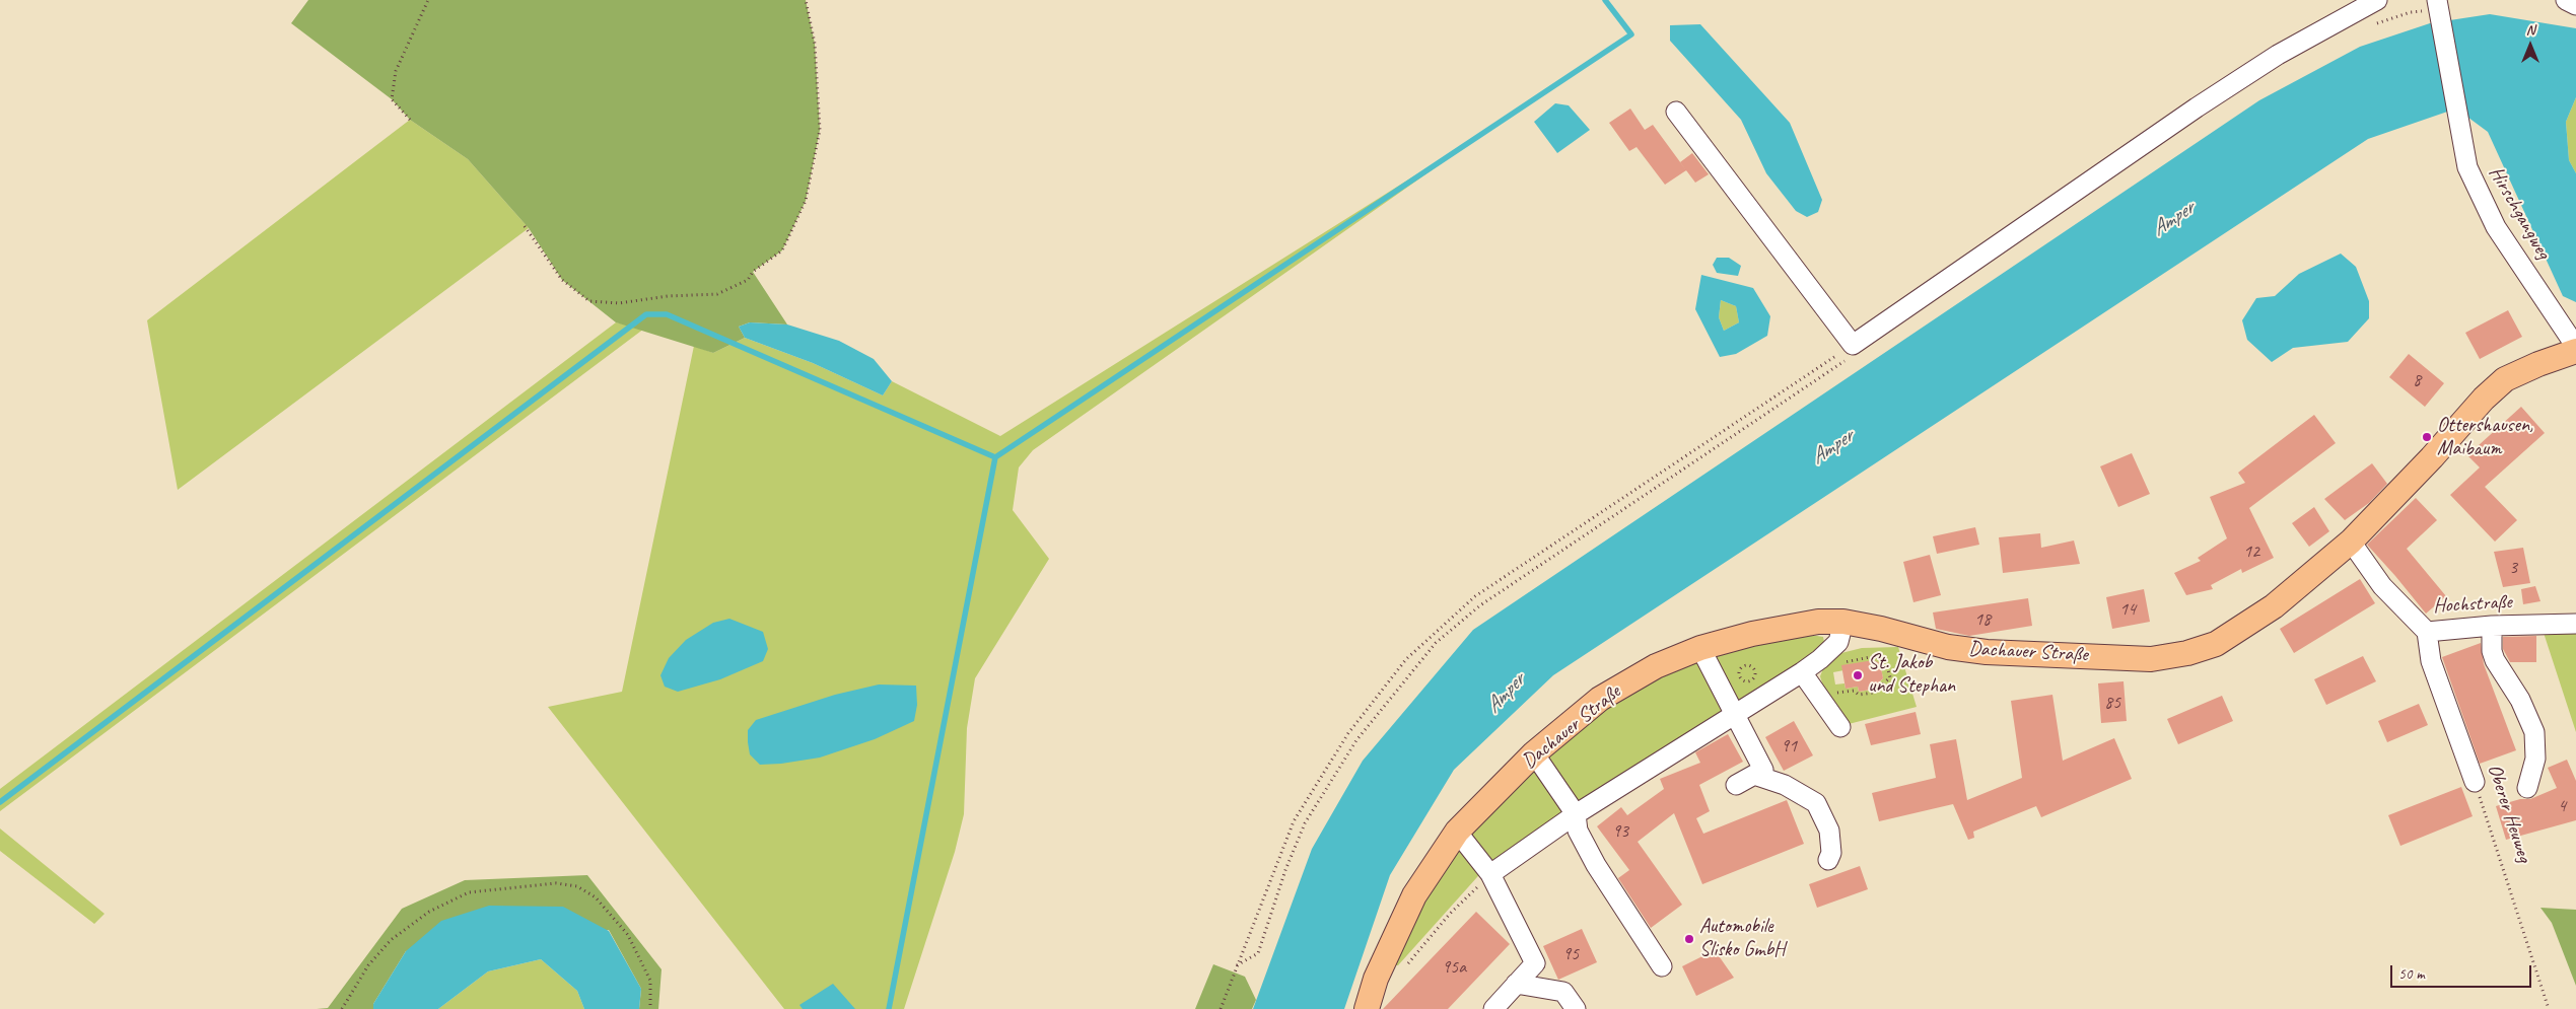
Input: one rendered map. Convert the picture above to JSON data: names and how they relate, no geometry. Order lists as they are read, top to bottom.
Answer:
{
  "streets": {
    "main road": ["Dachauer Straße"],
    "street": ["Hirschgangweg", "Hochstraße", "Oberer Heuweg"]
  },
  "crossings": [
    ["Hochstraße", "Dachauer Straße"],
    ["Hochstraße", "Oberer Heuweg"]
  ],
  "water": ["Amper"],
  "places": ["Ottershausen, Maibaum", "St. Jakob und Stephan", "Automobile Slisko GmbH"],
  "house_numbers": [
    "8",
    "12",
    "3",
    "14",
    "18",
    "85",
    "91",
    "4",
    "93",
    "95",
    "95a"
  ],
  "scale_bar": "50 m",
  "north": "top"
}
